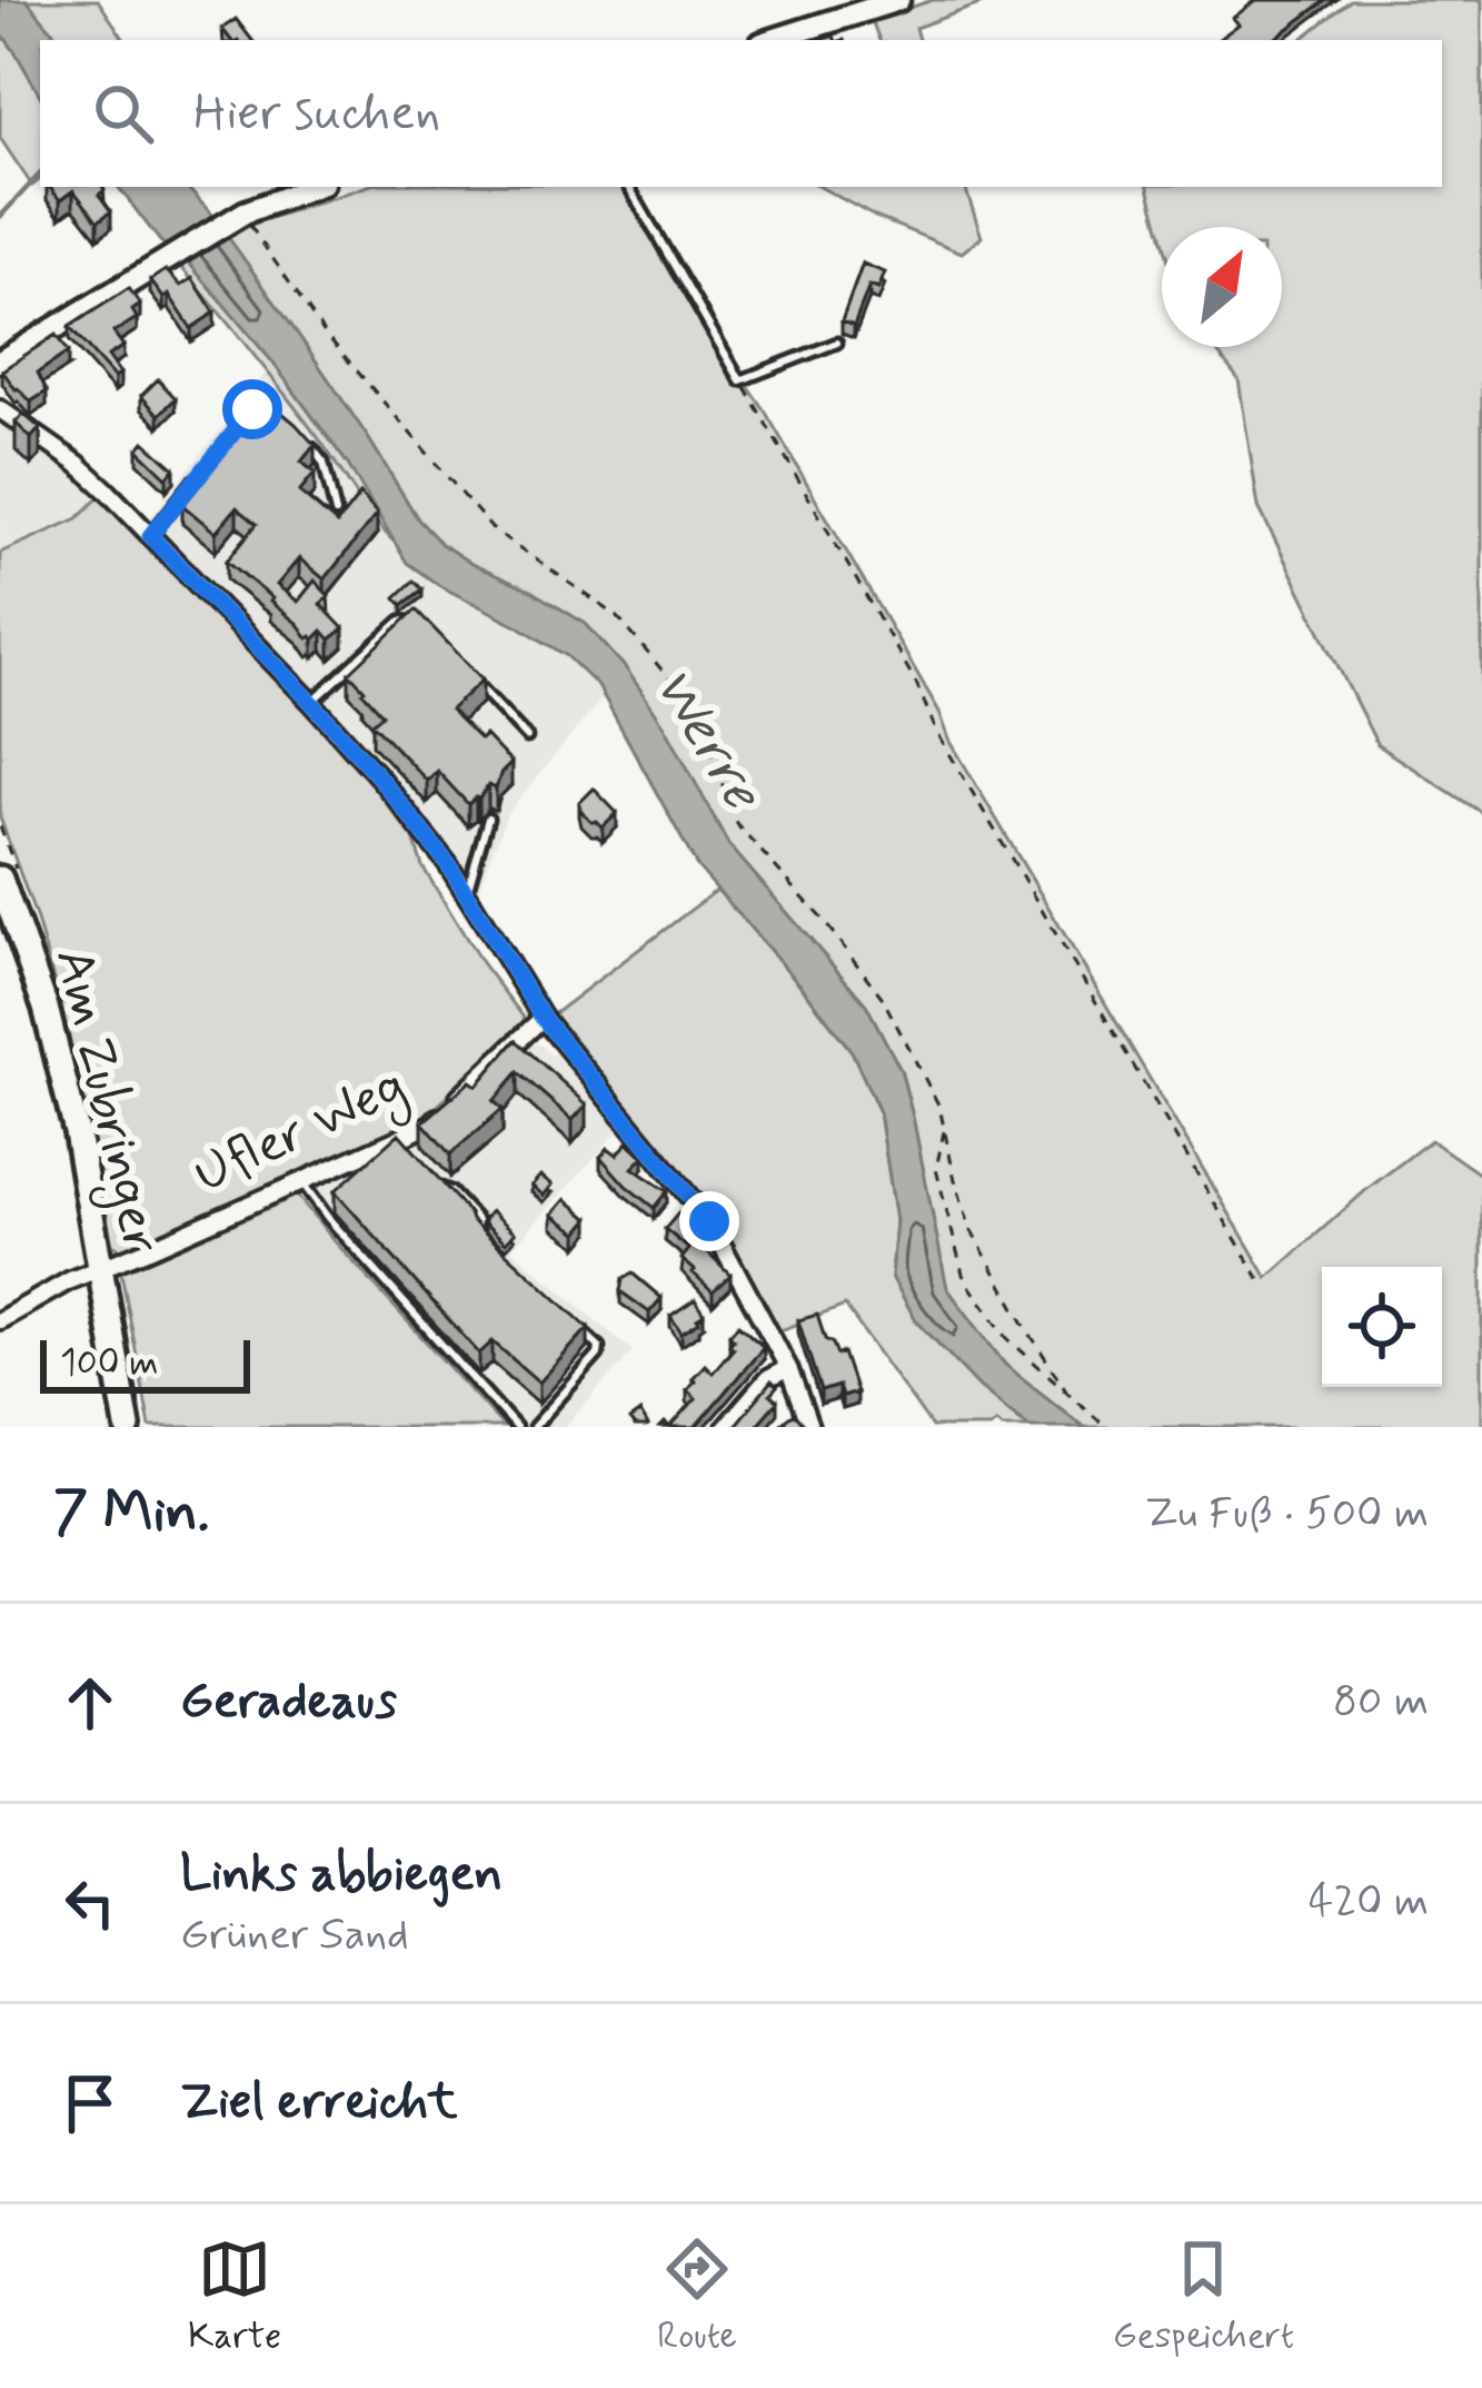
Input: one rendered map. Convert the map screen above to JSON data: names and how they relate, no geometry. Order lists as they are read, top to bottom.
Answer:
{
  "streets": {
    "main road": ["Am Zubringer"],
    "street": ["Ufler Weg"]
  },
  "crossings": [
    ["Am Zubringer", "Ufler Weg"]
  ],
  "water": ["Werre"],
  "scale_bar": "100 m",
  "north": "top right",
  "page": {
    "search": "Hier suchen",
    "scale": "100 m",
    "heading": ["7 Min.", "Zu Fuß · 500 m"],
    "list": [
      ["Geradeaus", "80 m"],
      ["Links abbiegen", "Grüner Sand", "420 m"],
      "Ziel erreicht"
    ],
    "nav": ["Karte", "Route", "Gespeichert"]
  }
}
